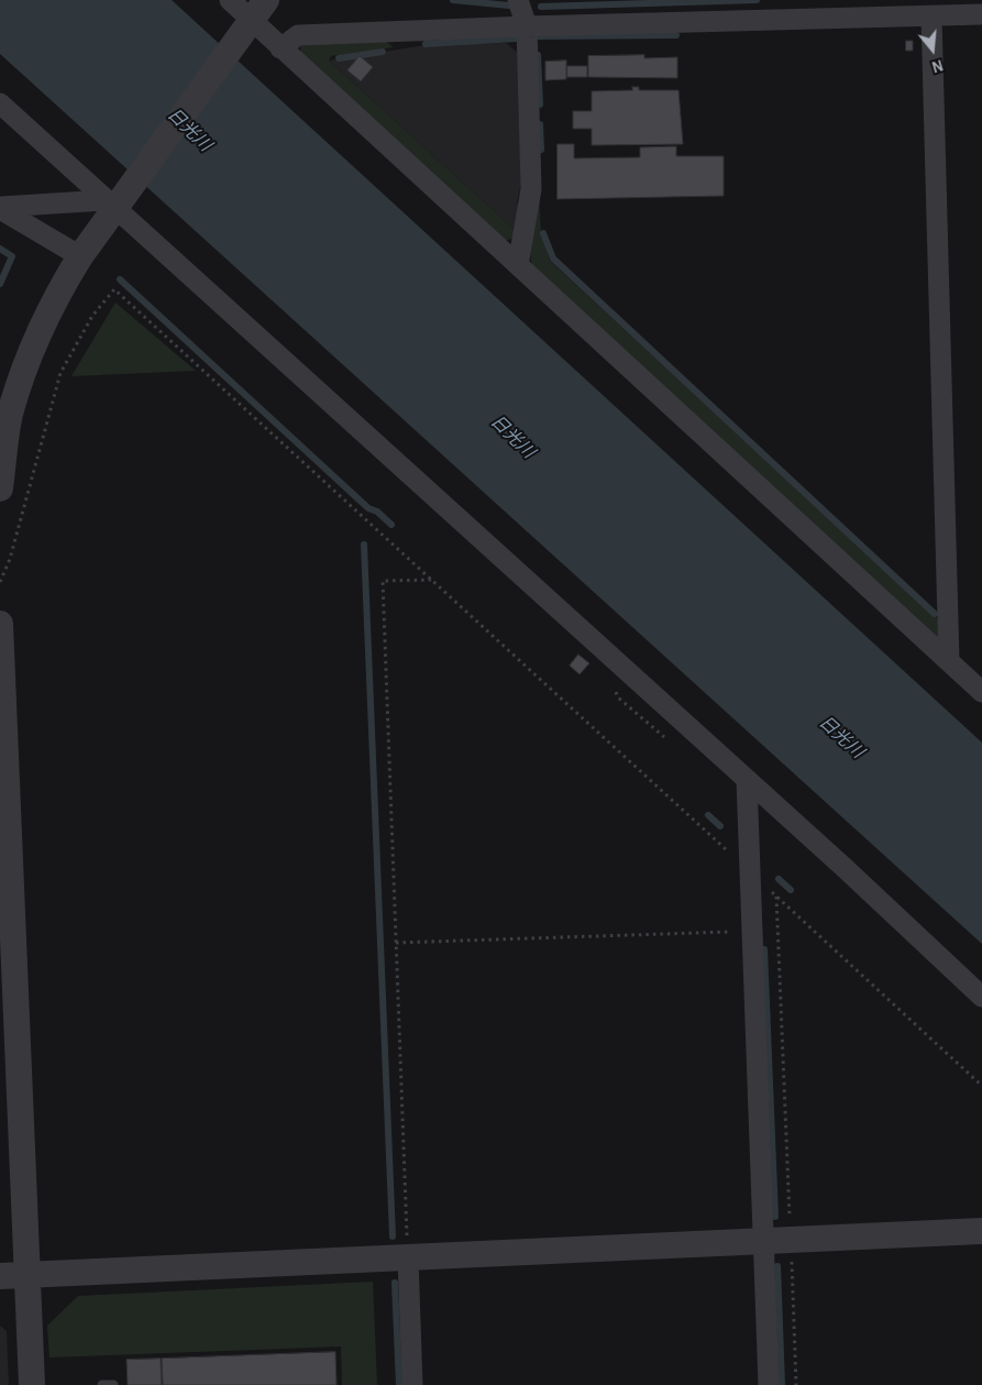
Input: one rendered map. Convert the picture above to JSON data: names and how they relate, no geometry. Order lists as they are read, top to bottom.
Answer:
{
  "water": ["日光川"],
  "north": "bottom"
}
